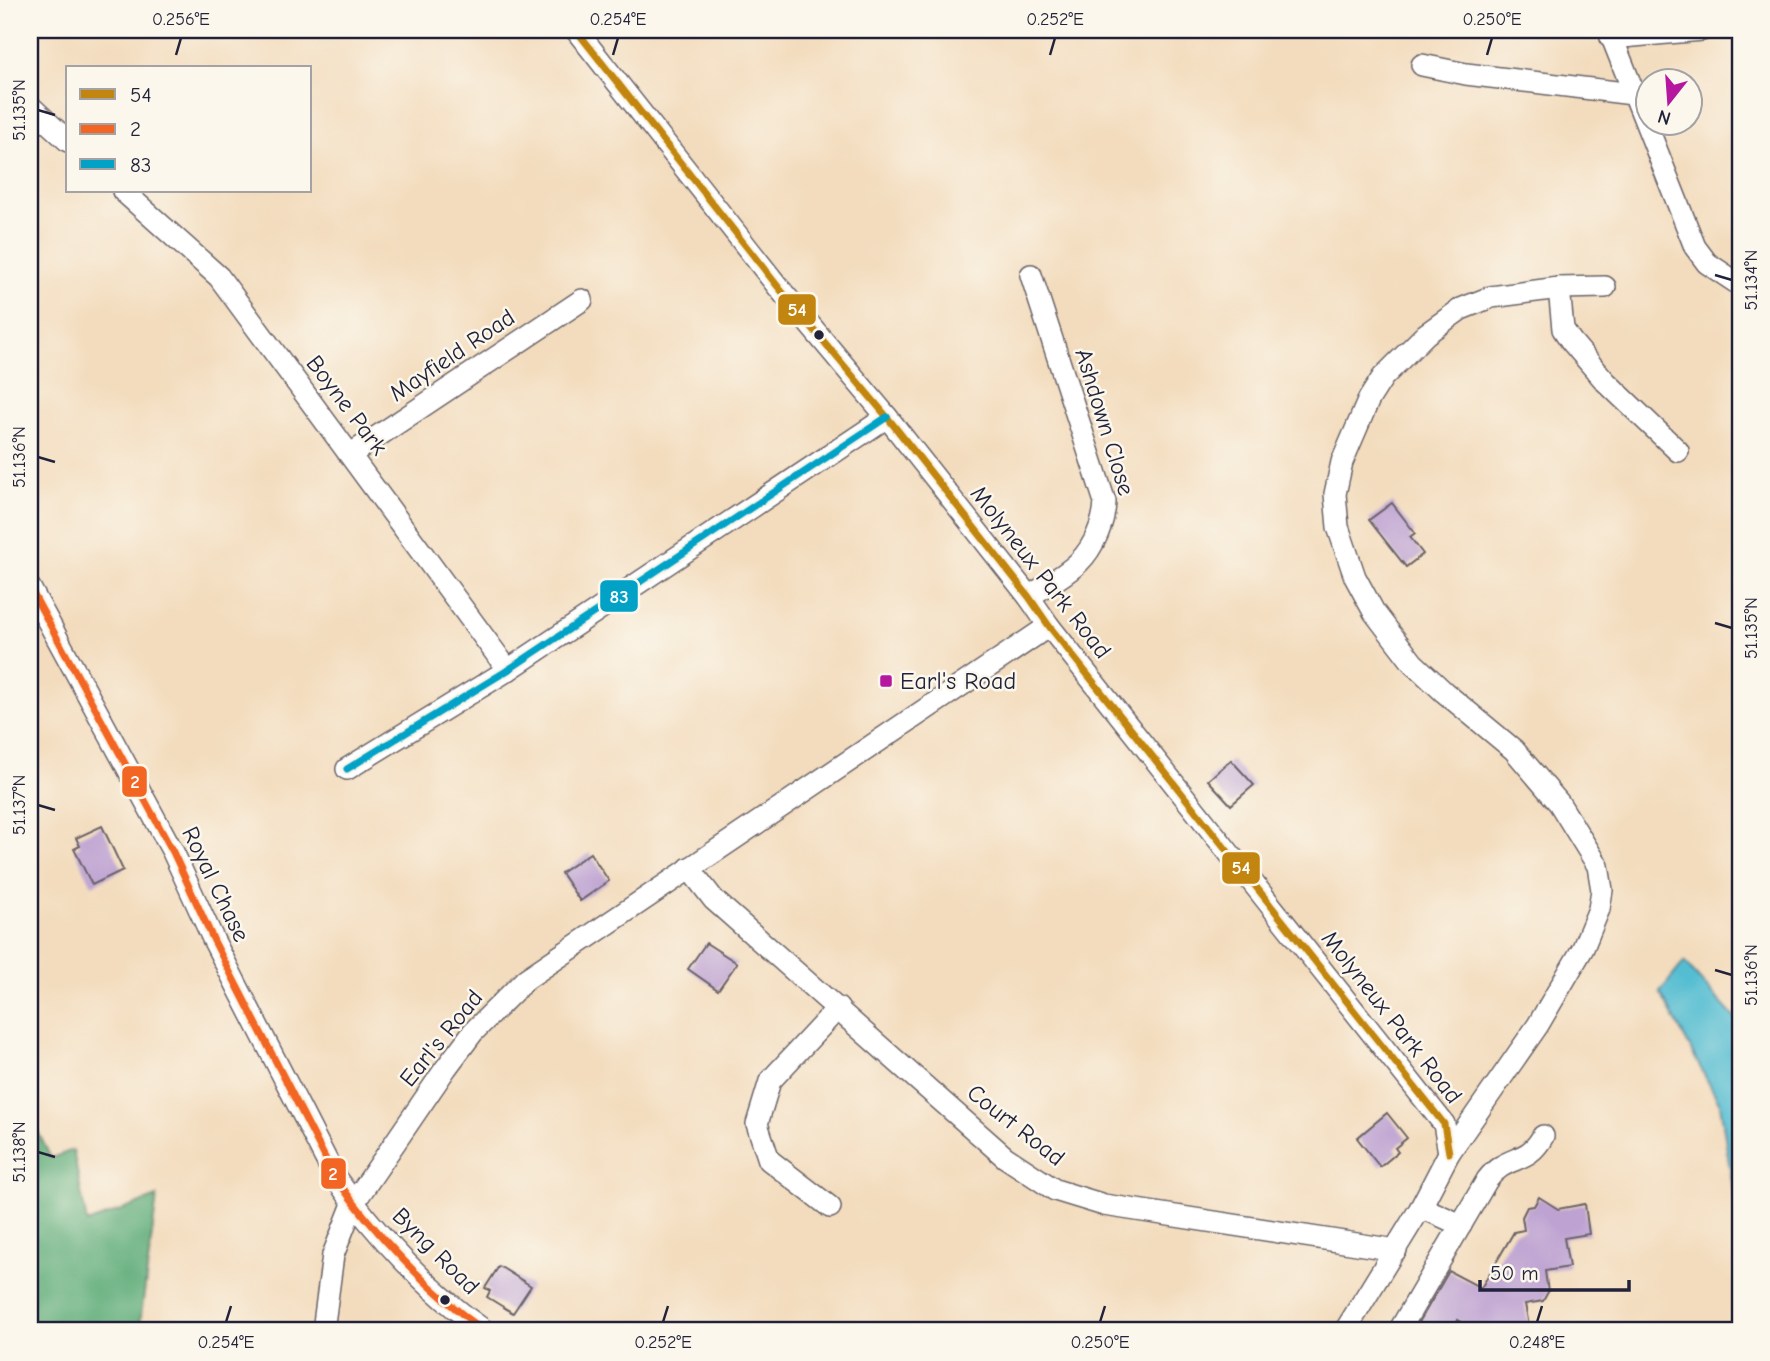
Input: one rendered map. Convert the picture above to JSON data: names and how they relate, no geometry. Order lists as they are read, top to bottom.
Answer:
{
  "streets": {
    "street": [
      "Mayfield Road",
      "Boyne Park",
      "Ashdown Close",
      "Molyneux Park Road",
      "Royal Chase",
      "Earl's Road",
      "Court Road",
      "Byng Road"
    ]
  },
  "crossings": [
    ["Mayfield Road", "Boyne Park"],
    ["Ashdown Close", "Molyneux Park Road"],
    ["Molyneux Park Road", "Earl's Road"],
    ["Royal Chase", "Earl's Road"],
    ["Royal Chase", "Byng Road"],
    ["Earl's Road", "Court Road"],
    ["Earl's Road", "Byng Road"]
  ],
  "places": {
    "transit": ["Earl's Road"]
  },
  "lines": ["transit line 54", "transit line 83", "transit line 2"],
  "legend": ["54", "2", "83"],
  "scale_bar": "50 m",
  "north": "bottom",
  "coordinates": [
    "0.256°E",
    "0.254°E",
    "0.252°E",
    "0.250°E",
    "51.135°N",
    "51.134°N",
    "51.136°N",
    "51.137°N",
    "51.138°N",
    "0.248°E"
  ]
}
